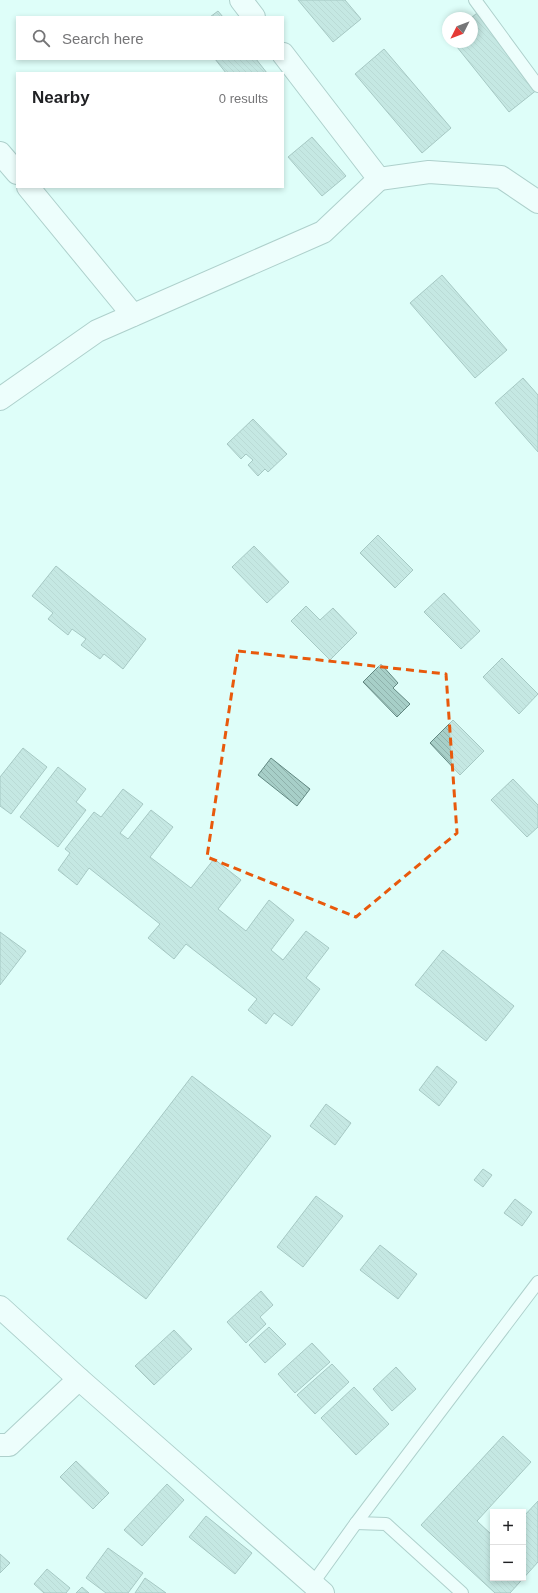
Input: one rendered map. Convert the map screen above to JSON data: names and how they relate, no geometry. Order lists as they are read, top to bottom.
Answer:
{
  "north": "bottom left",
  "page": {
    "search": "Search here",
    "heading": ["Nearby", "0 results"],
    "map_buttons": ["+", "−"]
  }
}
